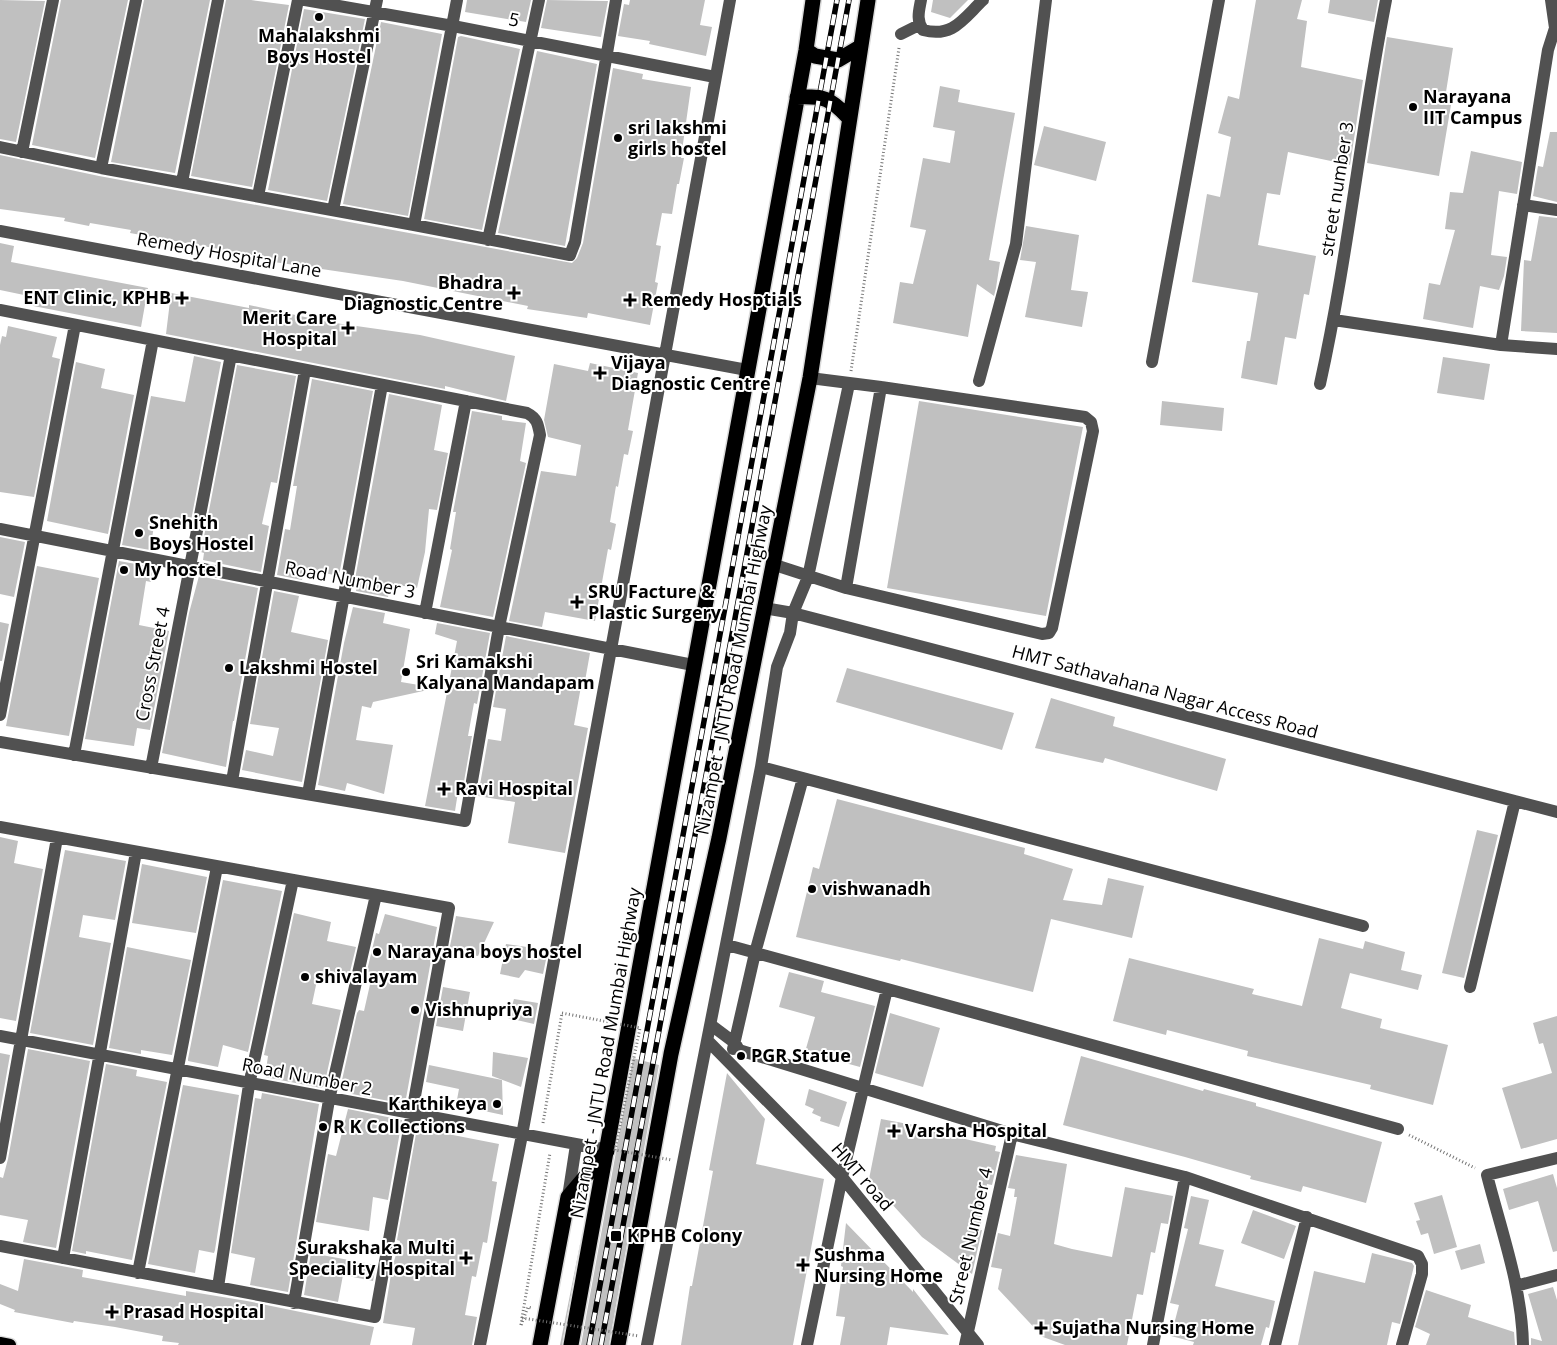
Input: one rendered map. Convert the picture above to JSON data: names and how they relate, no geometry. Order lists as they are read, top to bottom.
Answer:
{
  "streets": {
    "highway": ["Nizampet - JNTU Road Mumbai Highway"],
    "street": [
      "5",
      "street number 3",
      "Remedy Hospital Lane",
      "Road Number 3",
      "Cross Street 4",
      "HMT Sathavahana Nagar Access Road",
      "Road Number 2",
      "HMT road",
      "Street Number 4"
    ]
  },
  "crossings": [
    ["Remedy Hospital Lane", "Nizampet - JNTU Road Mumbai Highway"],
    ["Road Number 3", "Cross Street 4"],
    ["Road Number 3", "Nizampet - JNTU Road Mumbai Highway"],
    ["Nizampet - JNTU Road Mumbai Highway", "HMT Sathavahana Nagar Access Road"],
    ["Nizampet - JNTU Road Mumbai Highway", "Road Number 2"],
    ["HMT road", "Street Number 4"]
  ],
  "places": {
    "other": [
      "Mahalakshmi Boys Hostel",
      "Narayana IIT Campus",
      "sri lakshmi girls hostel",
      "Snehith Boys Hostel",
      "My hostel",
      "Lakshmi Hostel",
      "Sri Kamakshi Kalyana Mandapam",
      "vishwanadh",
      "Narayana boys hostel",
      "shivalayam",
      "Vishnupriya",
      "PGR Statue",
      "Karthikeya",
      "R K Collections"
    ],
    "health": [
      "Bhadra Diagnostic Centre",
      "ENT Clinic, KPHB",
      "Remedy Hosptials",
      "Merit Care Hospital",
      "Vijaya Diagnostic Centre",
      "SRU Facture & Plastic Surgery",
      "Ravi Hospital",
      "Varsha Hospital",
      "Surakshaka Multi Speciality Hospital",
      "Sushma Nursing Home",
      "Prasad Hospital",
      "Sujatha Nursing Home"
    ],
    "transit": ["KPHB Colony"]
  }
}
